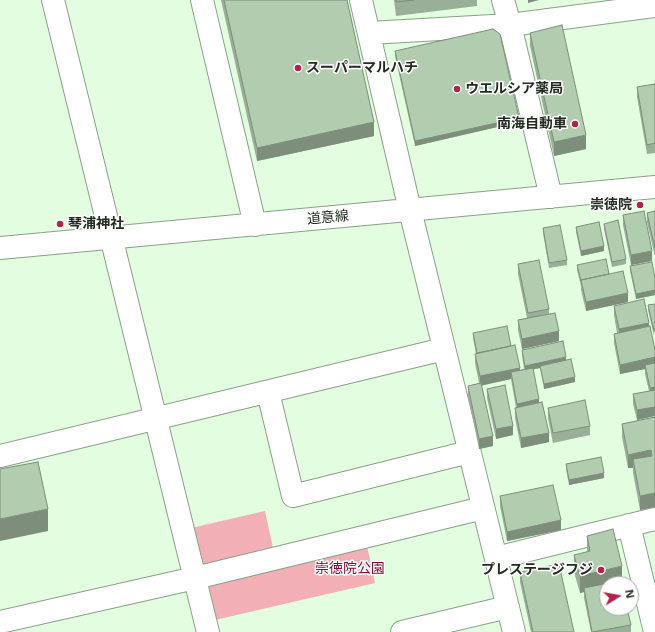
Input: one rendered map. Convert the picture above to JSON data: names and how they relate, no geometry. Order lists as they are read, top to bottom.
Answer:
{
  "streets": {
    "street": ["道意線"]
  },
  "parks": ["崇徳院公園"],
  "places": [
    "スーパーマルハチ",
    "ウエルシア薬局",
    "南海自動車",
    "崇徳院",
    "琴浦神社",
    "プレステージフジ"
  ],
  "north": "right"
}
